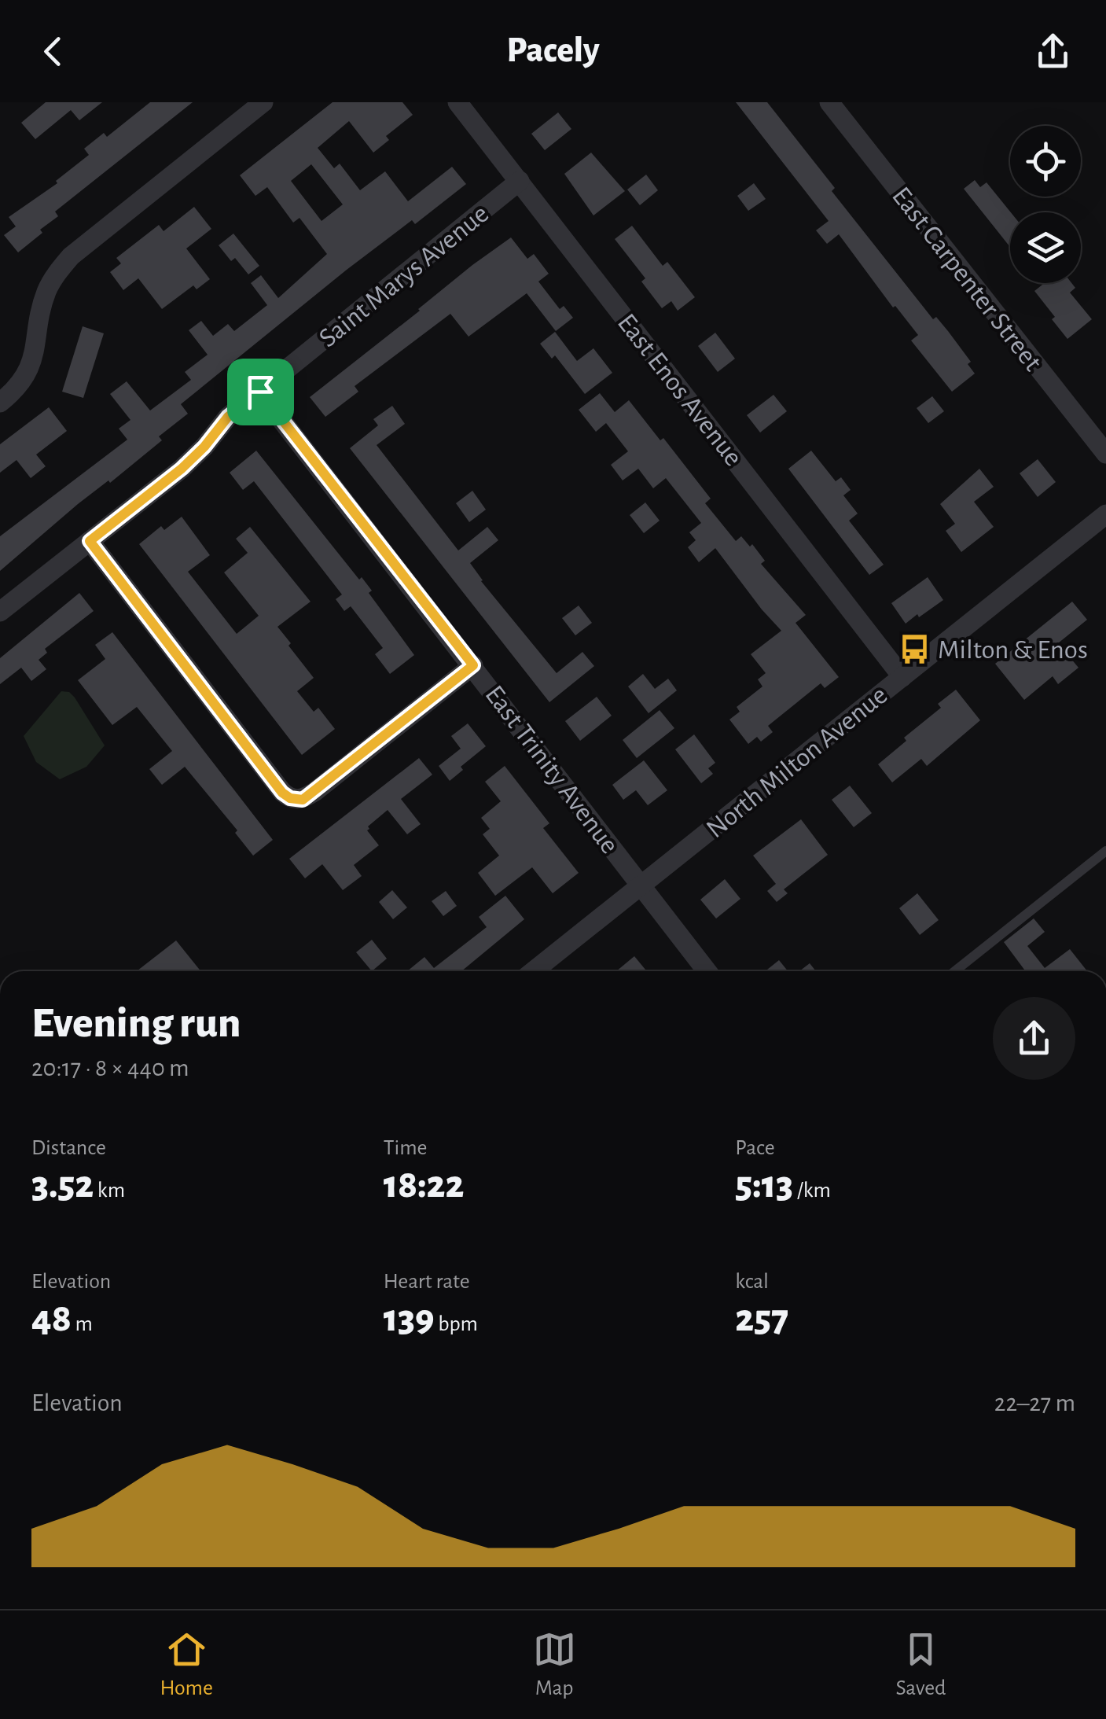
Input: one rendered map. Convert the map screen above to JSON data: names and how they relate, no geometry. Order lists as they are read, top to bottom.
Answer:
{
  "streets": {
    "street": [
      "Saint Marys Avenue",
      "East Carpenter Street",
      "East Enos Avenue",
      "North Milton Avenue",
      "East Trinity Avenue"
    ]
  },
  "crossings": [
    ["Saint Marys Avenue", "East Enos Avenue"],
    ["Saint Marys Avenue", "East Trinity Avenue"],
    ["East Enos Avenue", "North Milton Avenue"],
    ["North Milton Avenue", "East Trinity Avenue"]
  ],
  "places": {
    "bus stop": ["Milton & Enos"]
  },
  "page": {
    "header": "Pacely",
    "heading": ["Evening run", "20:17 · 8 × 440 m"],
    "stats": [
      ["Distance", "3.52 km"],
      ["Time", "18:22"],
      ["Pace", "5:13 /km"],
      ["Elevation", "48 m"],
      ["Heart rate", "139 bpm"],
      ["kcal", "257"]
    ],
    "chart": ["Elevation", "22–27 m"],
    "tabs": ["Home", "Map", "Saved"]
  }
}
